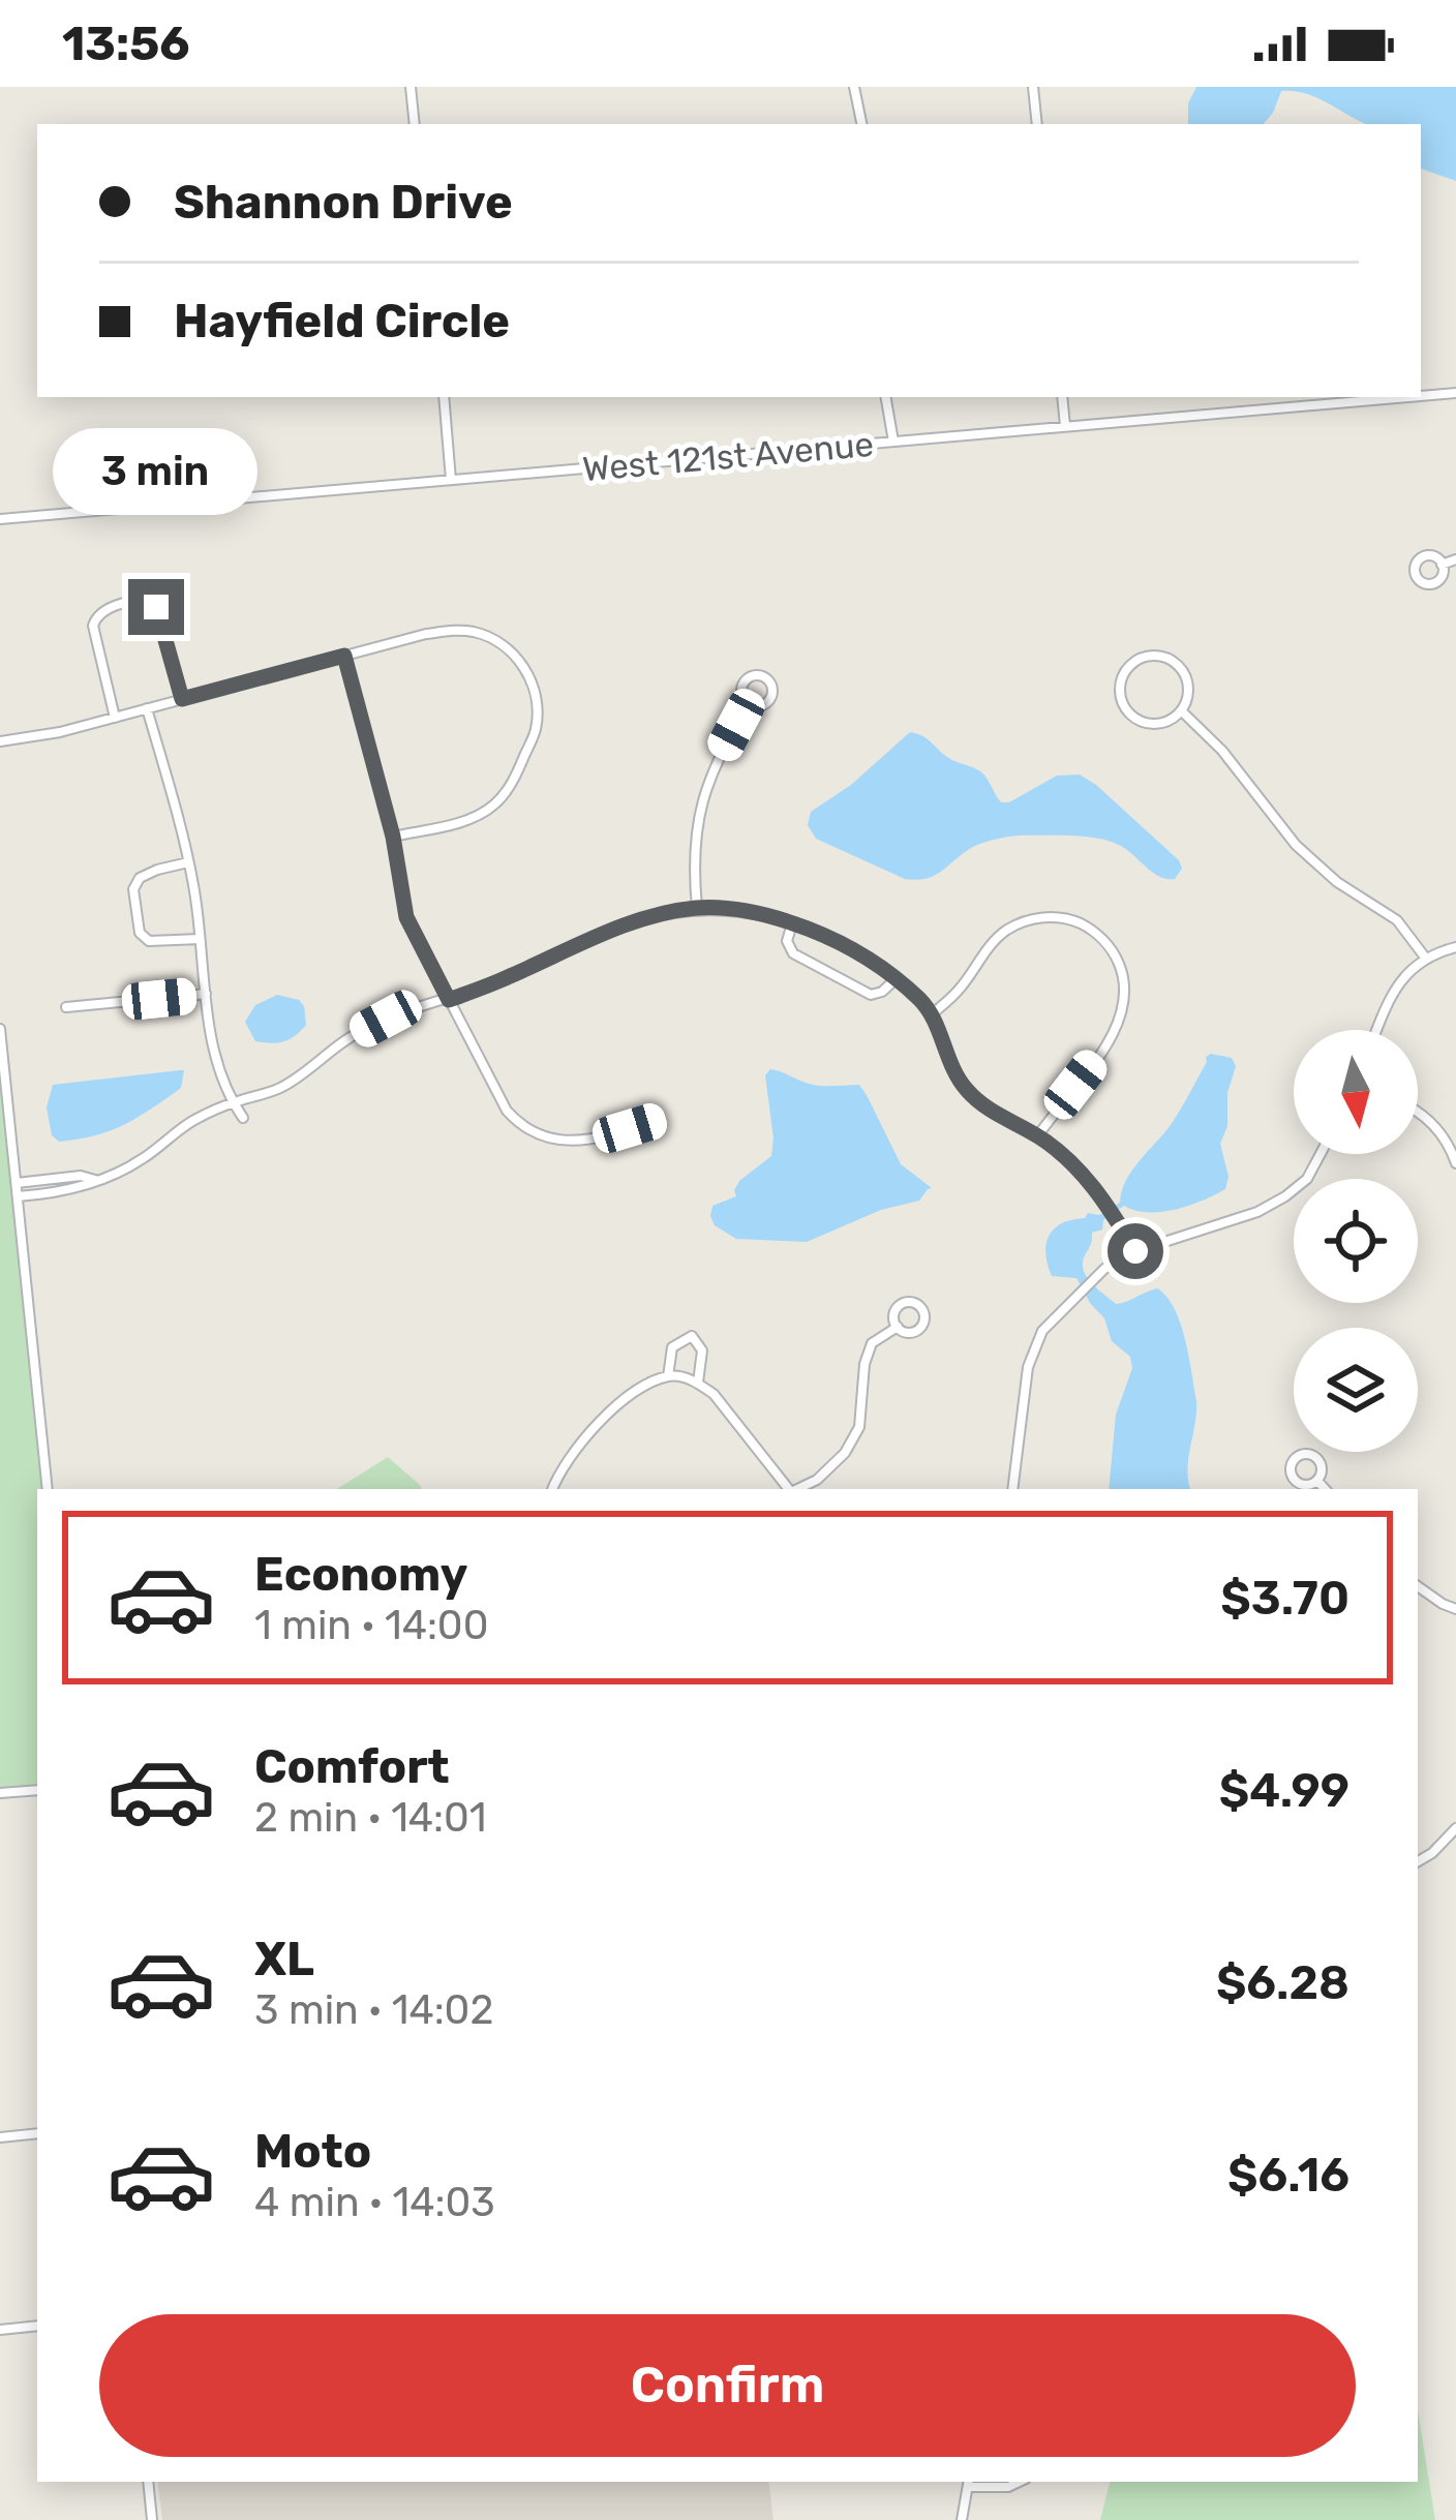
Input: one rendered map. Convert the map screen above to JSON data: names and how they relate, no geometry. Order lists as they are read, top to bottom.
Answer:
{
  "streets": {
    "street": ["West 121st Avenue"]
  },
  "north": "bottom",
  "page": {
    "status": "13:56",
    "banner": ["Shannon Drive", "Hayfield Circle"],
    "bubble": "3 min",
    "list": [
      {
        "name": "Economy",
        "note": "1 min · 14:00",
        "value": "$3.70"
      },
      {
        "name": "Comfort",
        "note": "2 min · 14:01",
        "value": "$4.99"
      },
      {
        "name": "XL",
        "note": "3 min · 14:02",
        "value": "$6.28"
      },
      {
        "name": "Moto",
        "note": "4 min · 14:03",
        "value": "$6.16"
      }
    ],
    "buttons": "Confirm"
  }
}
